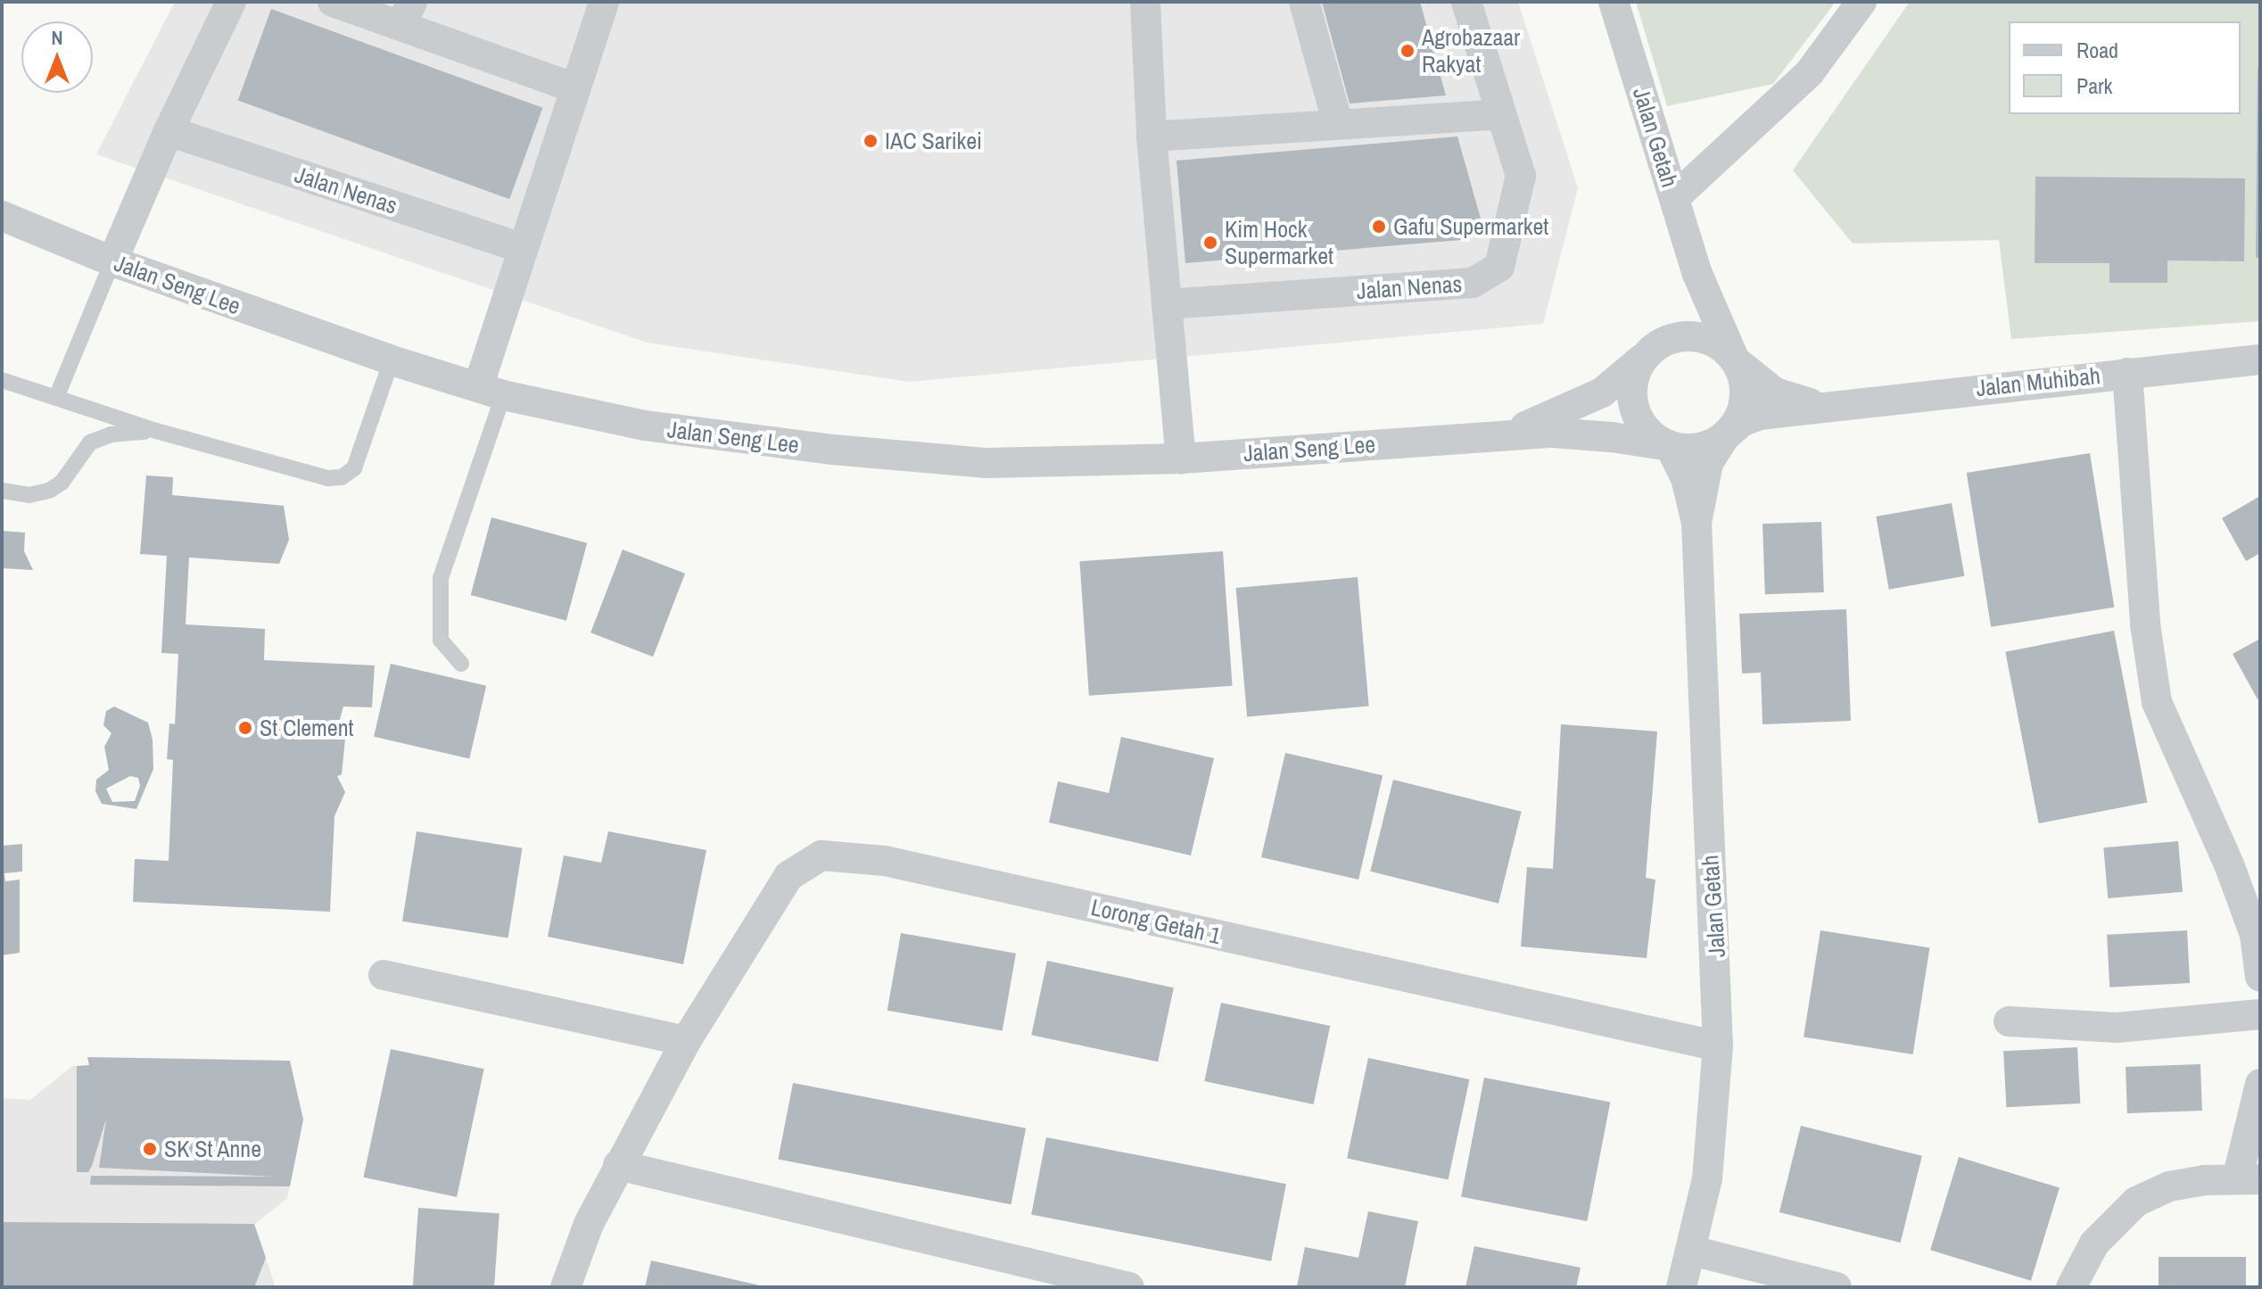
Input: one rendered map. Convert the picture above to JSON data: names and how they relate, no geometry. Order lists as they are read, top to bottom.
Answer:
{
  "streets": {
    "street": [
      "Jalan Getah",
      "Jalan Nenas",
      "Jalan Seng Lee",
      "Jalan Muhibah",
      "Lorong Getah 1"
    ]
  },
  "crossings": [
    ["Jalan Getah", "Jalan Seng Lee"],
    ["Jalan Getah", "Jalan Muhibah"],
    ["Jalan Getah", "Lorong Getah 1"],
    ["Jalan Seng Lee", "Jalan Muhibah"]
  ],
  "places": [
    "Agrobazaar Rakyat",
    "IAC Sarikei",
    "Gafu Supermarket",
    "Kim Hock Supermarket",
    "St Clement",
    "SK St Anne"
  ],
  "legend": ["Road", "Park"],
  "north": "top"
}
